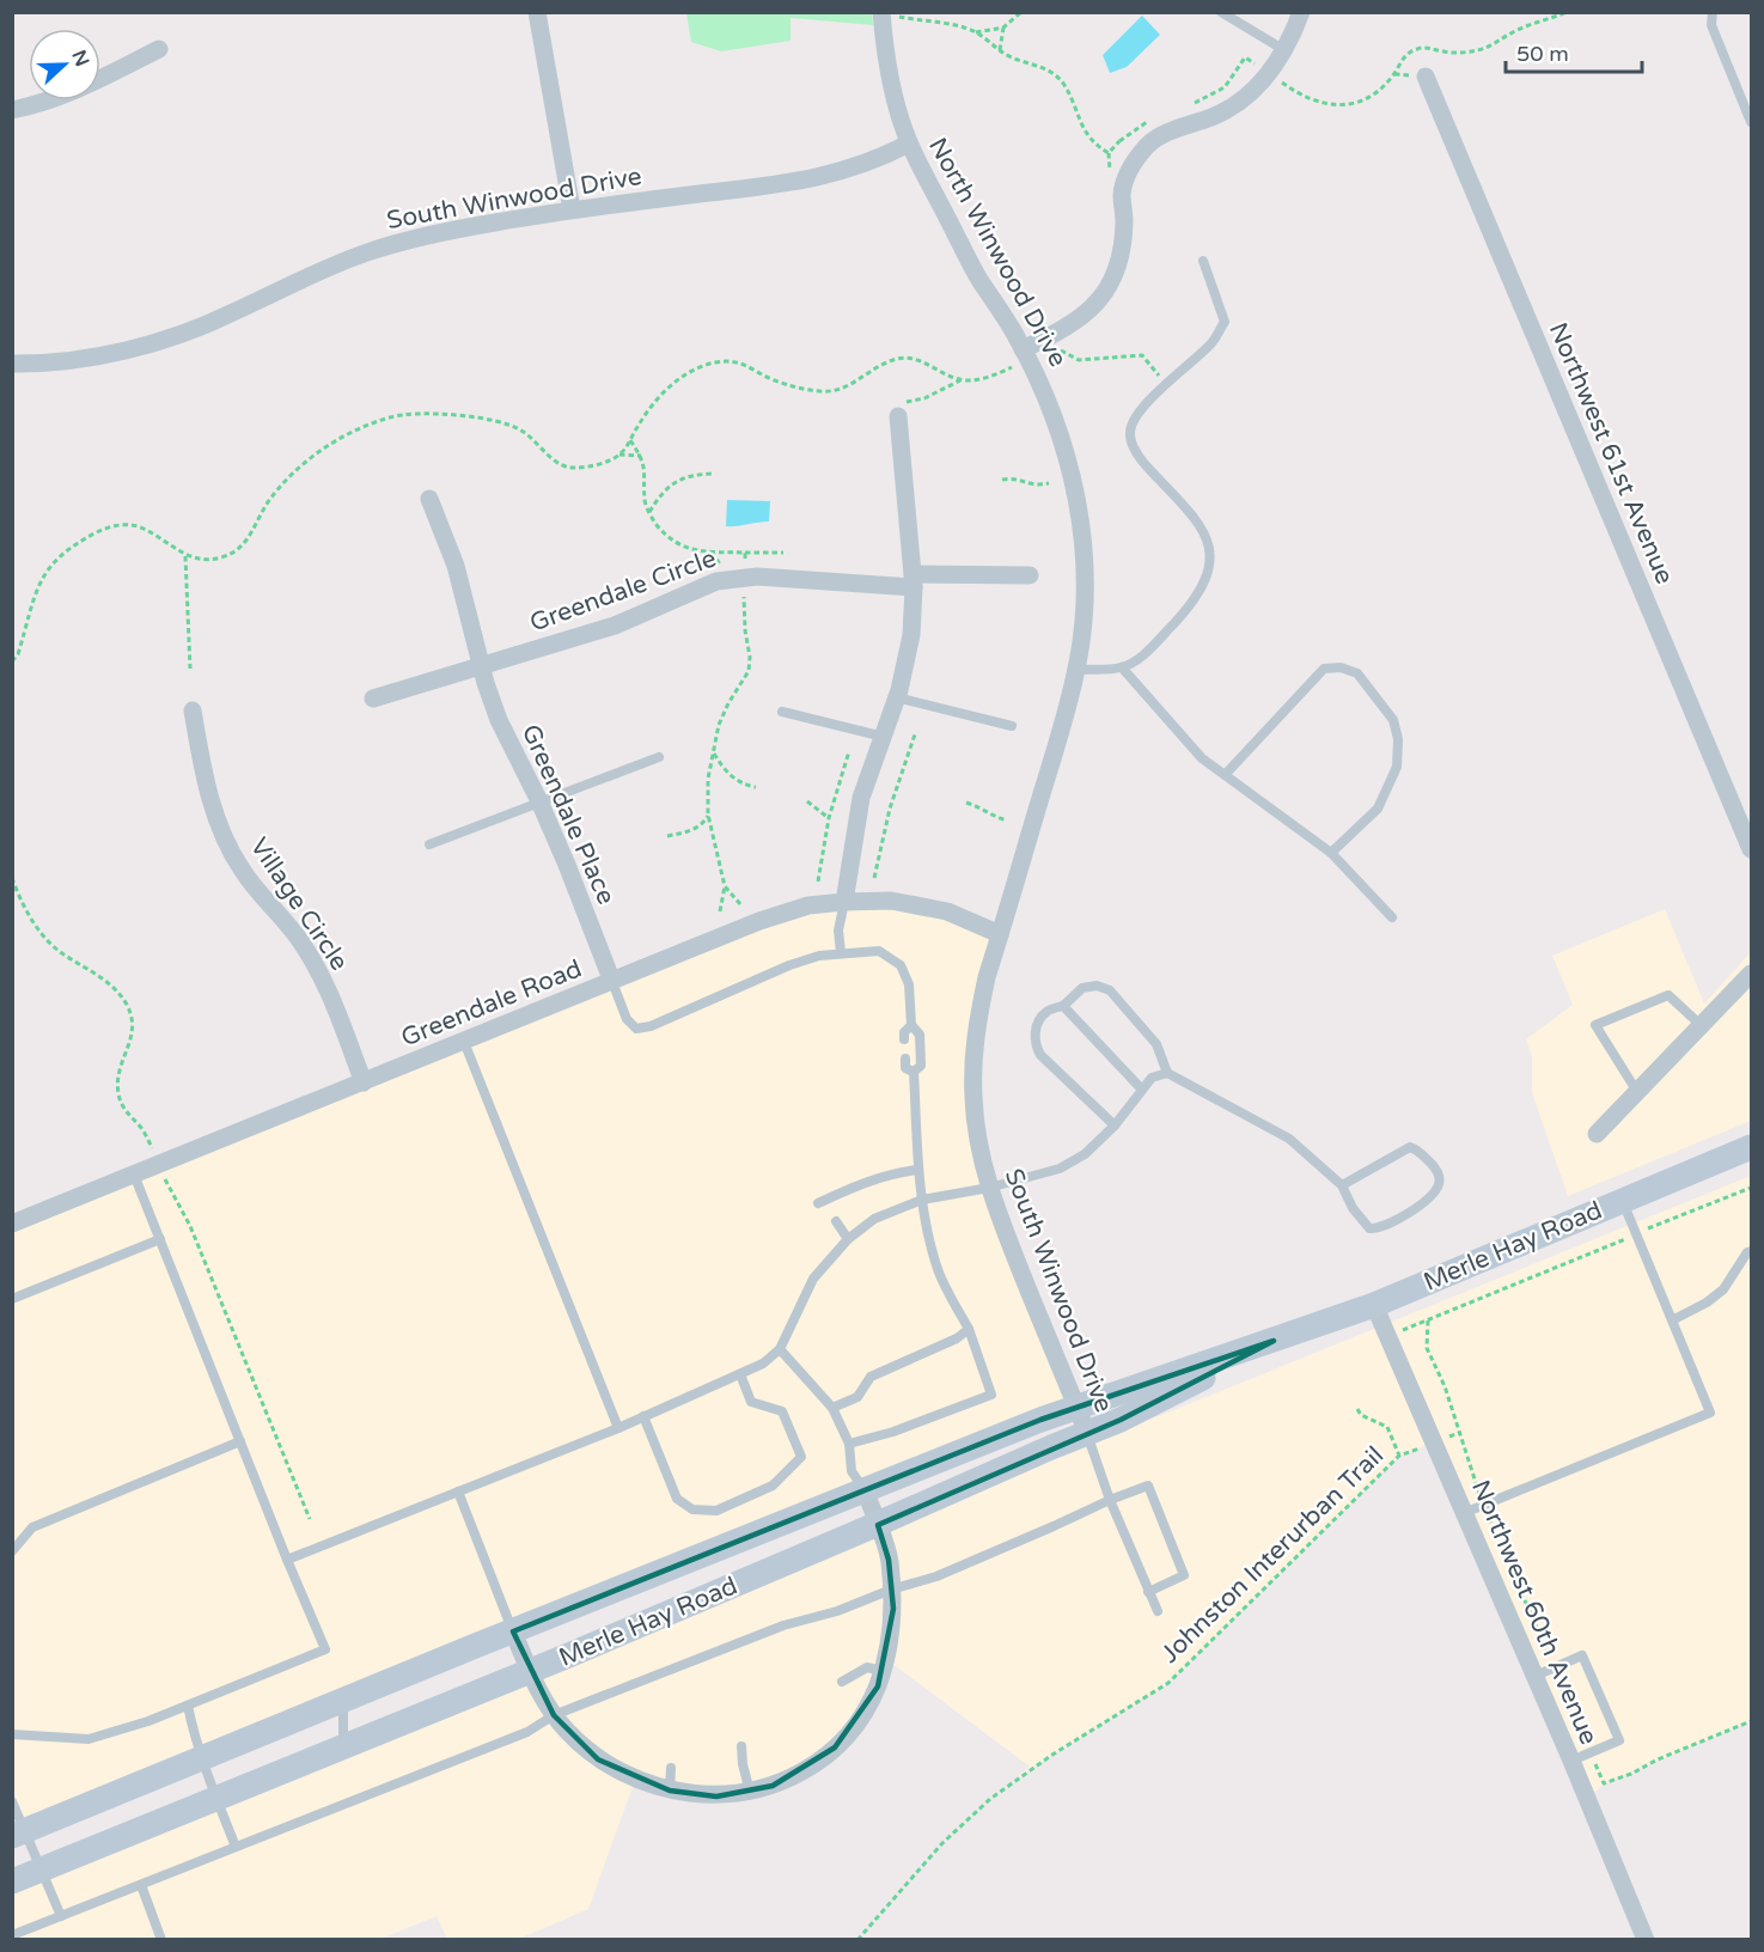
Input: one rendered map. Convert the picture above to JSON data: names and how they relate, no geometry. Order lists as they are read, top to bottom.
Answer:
{
  "streets": {
    "main road": ["Merle Hay Road"],
    "street": [
      "South Winwood Drive",
      "North Winwood Drive",
      "Northwest 61st Avenue",
      "Greendale Circle",
      "Greendale Place",
      "Village Circle",
      "Greendale Road",
      "Northwest 60th Avenue"
    ],
    "path": ["Johnston Interurban Trail"]
  },
  "crossings": [
    ["South Winwood Drive", "North Winwood Drive"],
    ["South Winwood Drive", "Greendale Road"],
    ["South Winwood Drive", "Merle Hay Road"],
    ["Greendale Circle", "Greendale Place"],
    ["Greendale Place", "Greendale Road"],
    ["Village Circle", "Greendale Road"],
    ["Merle Hay Road", "Northwest 60th Avenue"],
    ["Johnston Interurban Trail", "Northwest 60th Avenue"]
  ],
  "scale_bar": "50 m",
  "north": "right"
}
